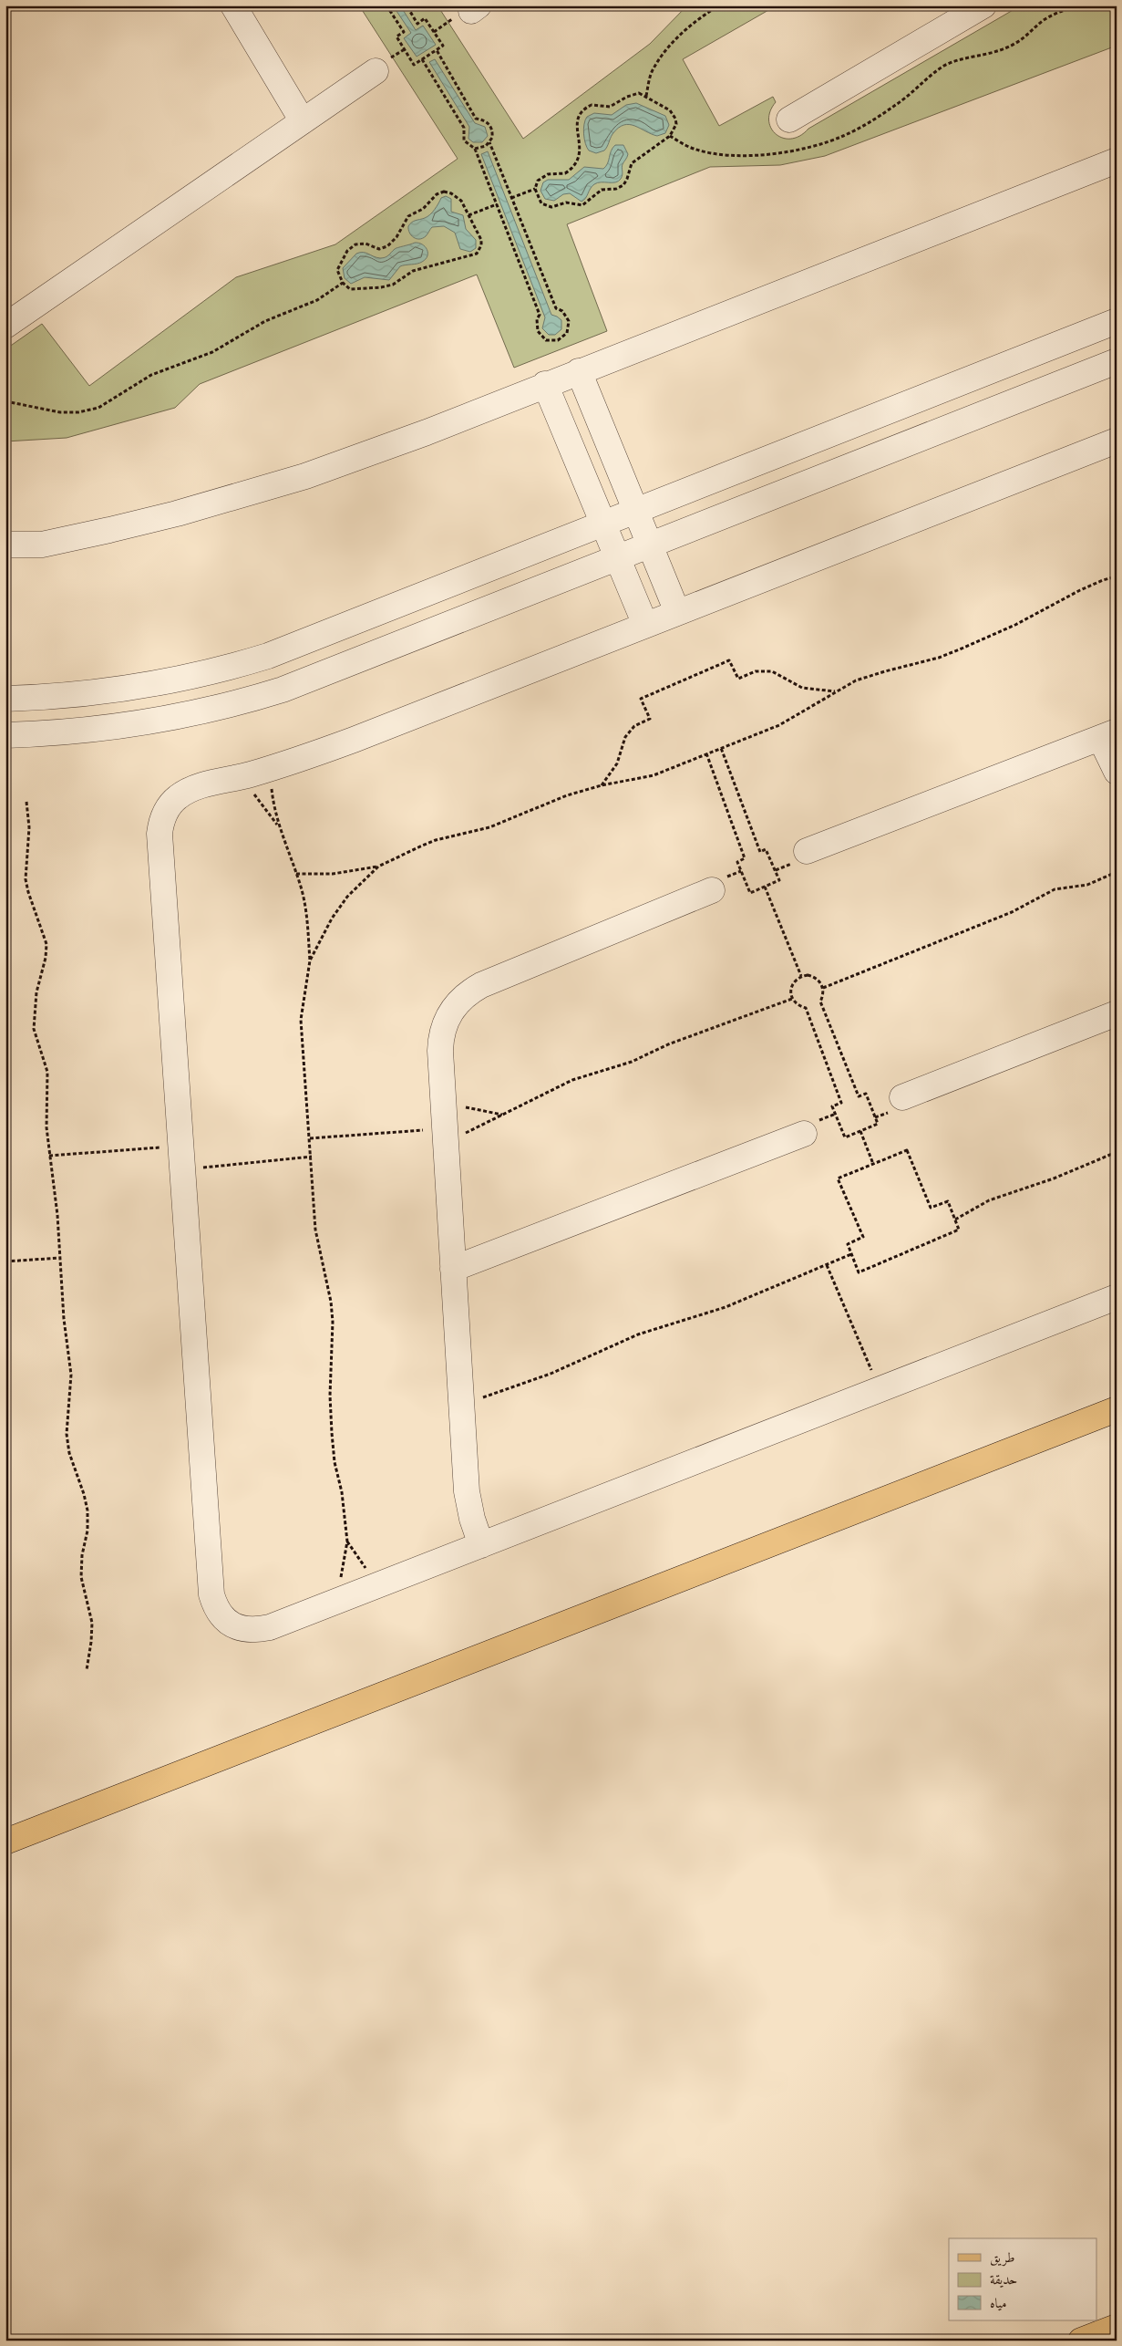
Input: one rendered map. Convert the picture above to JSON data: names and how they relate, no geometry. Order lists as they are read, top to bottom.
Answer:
{
  "legend": ["طريق", "حديقة", "مياه"]
}
